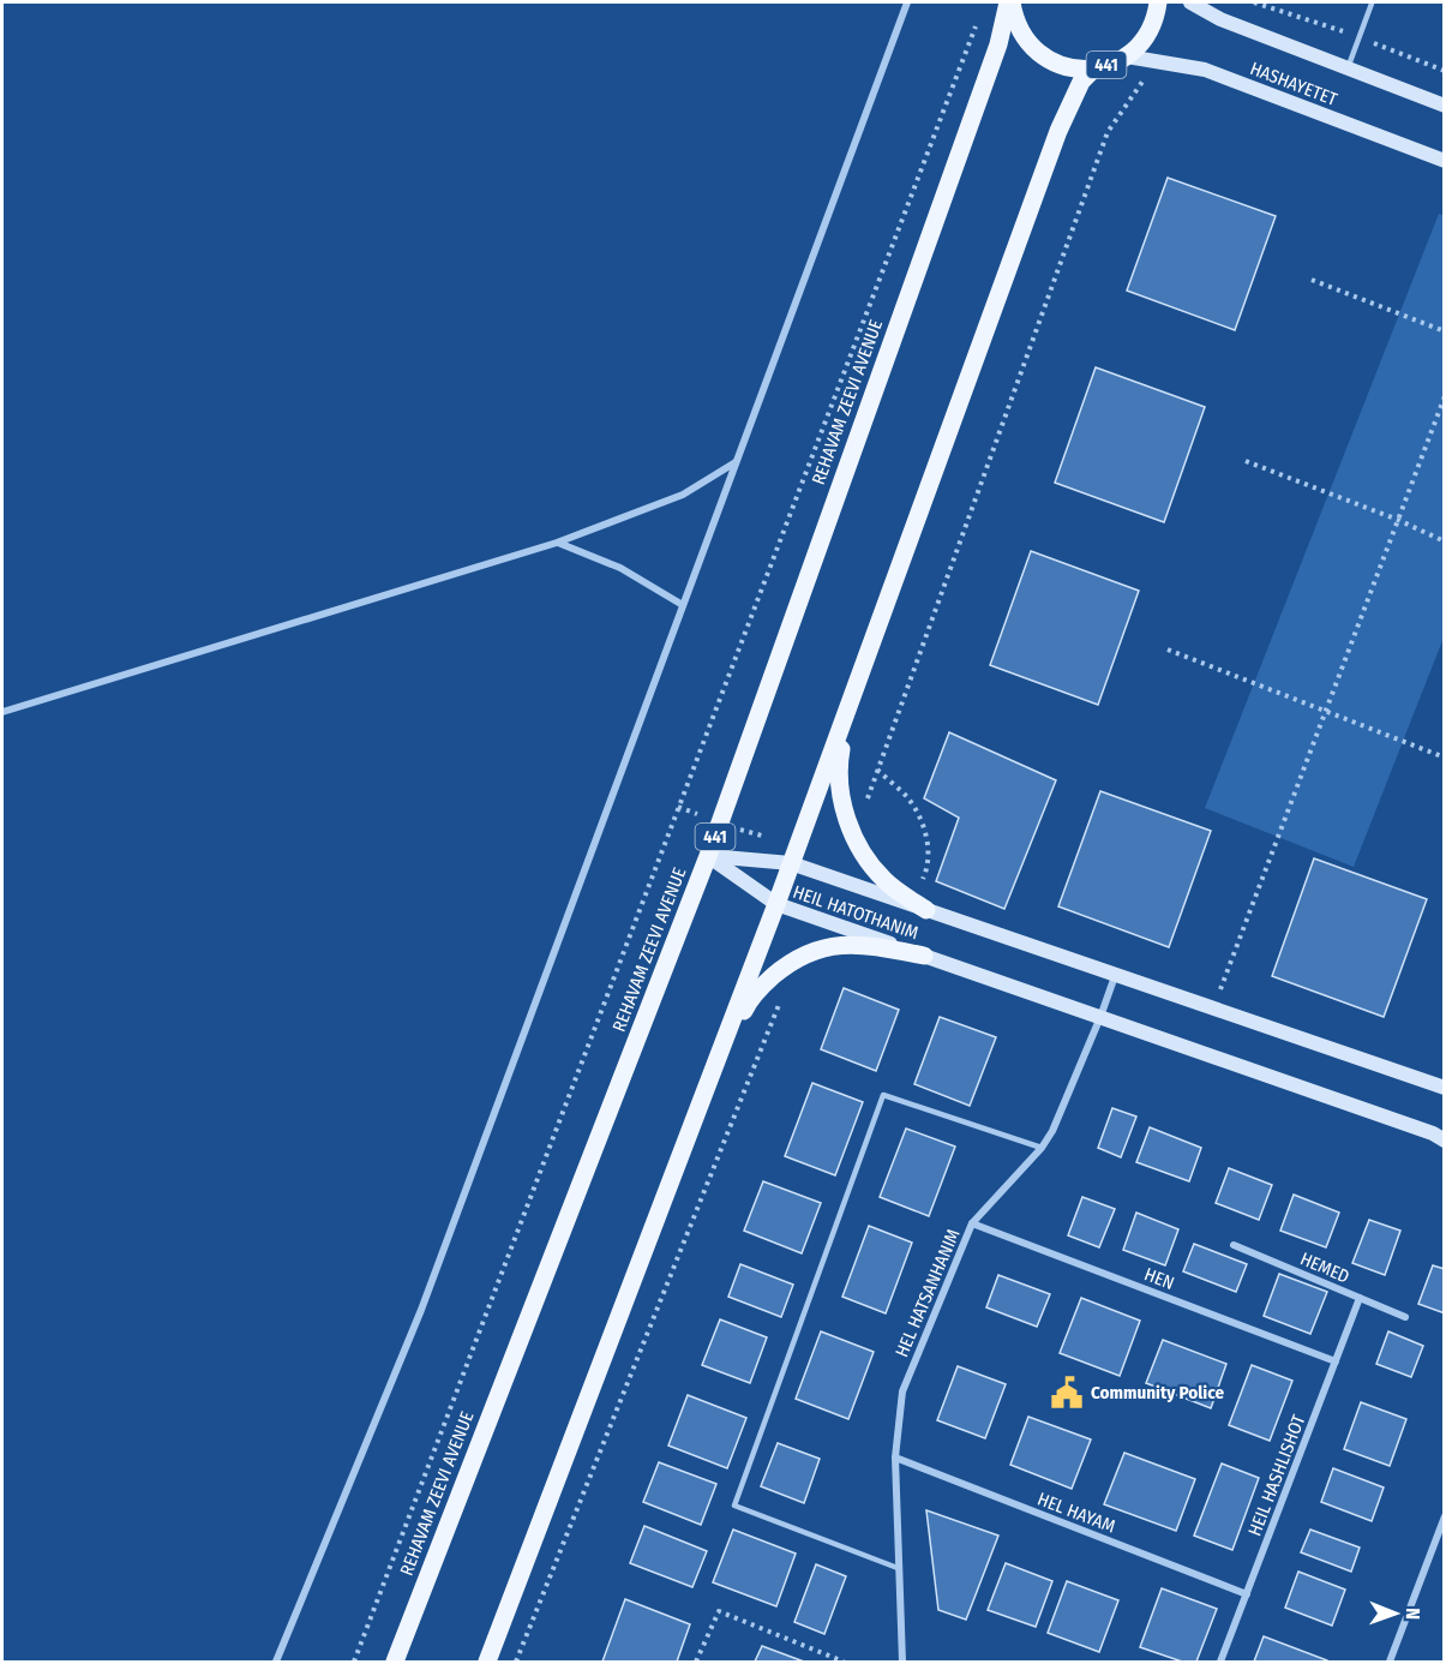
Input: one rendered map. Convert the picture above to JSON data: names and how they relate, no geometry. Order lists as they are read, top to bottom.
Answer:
{
  "streets": {
    "main road": ["441", "REHAVAM ZEEVI AVENUE"],
    "street": [
      "HASHAYETET",
      "HEIL HATOTHANIM",
      "HEMED",
      "HEN",
      "HEL HATSANHANIM",
      "HEIL HASHLISHOT",
      "HEL HAYAM"
    ]
  },
  "crossings": [
    ["441", "HASHAYETET"],
    ["441", "REHAVAM ZEEVI AVENUE"],
    ["441", "HEIL HATOTHANIM"],
    ["REHAVAM ZEEVI AVENUE", "HEIL HATOTHANIM"],
    ["HEIL HATOTHANIM", "HEL HATSANHANIM"],
    ["HEMED", "HEIL HASHLISHOT"],
    ["HEN", "HEL HATSANHANIM"],
    ["HEN", "HEIL HASHLISHOT"],
    ["HEL HATSANHANIM", "HEL HAYAM"],
    ["HEIL HASHLISHOT", "HEL HAYAM"]
  ],
  "places": {
    "public building": ["Community Police"]
  },
  "north": "right"
}
